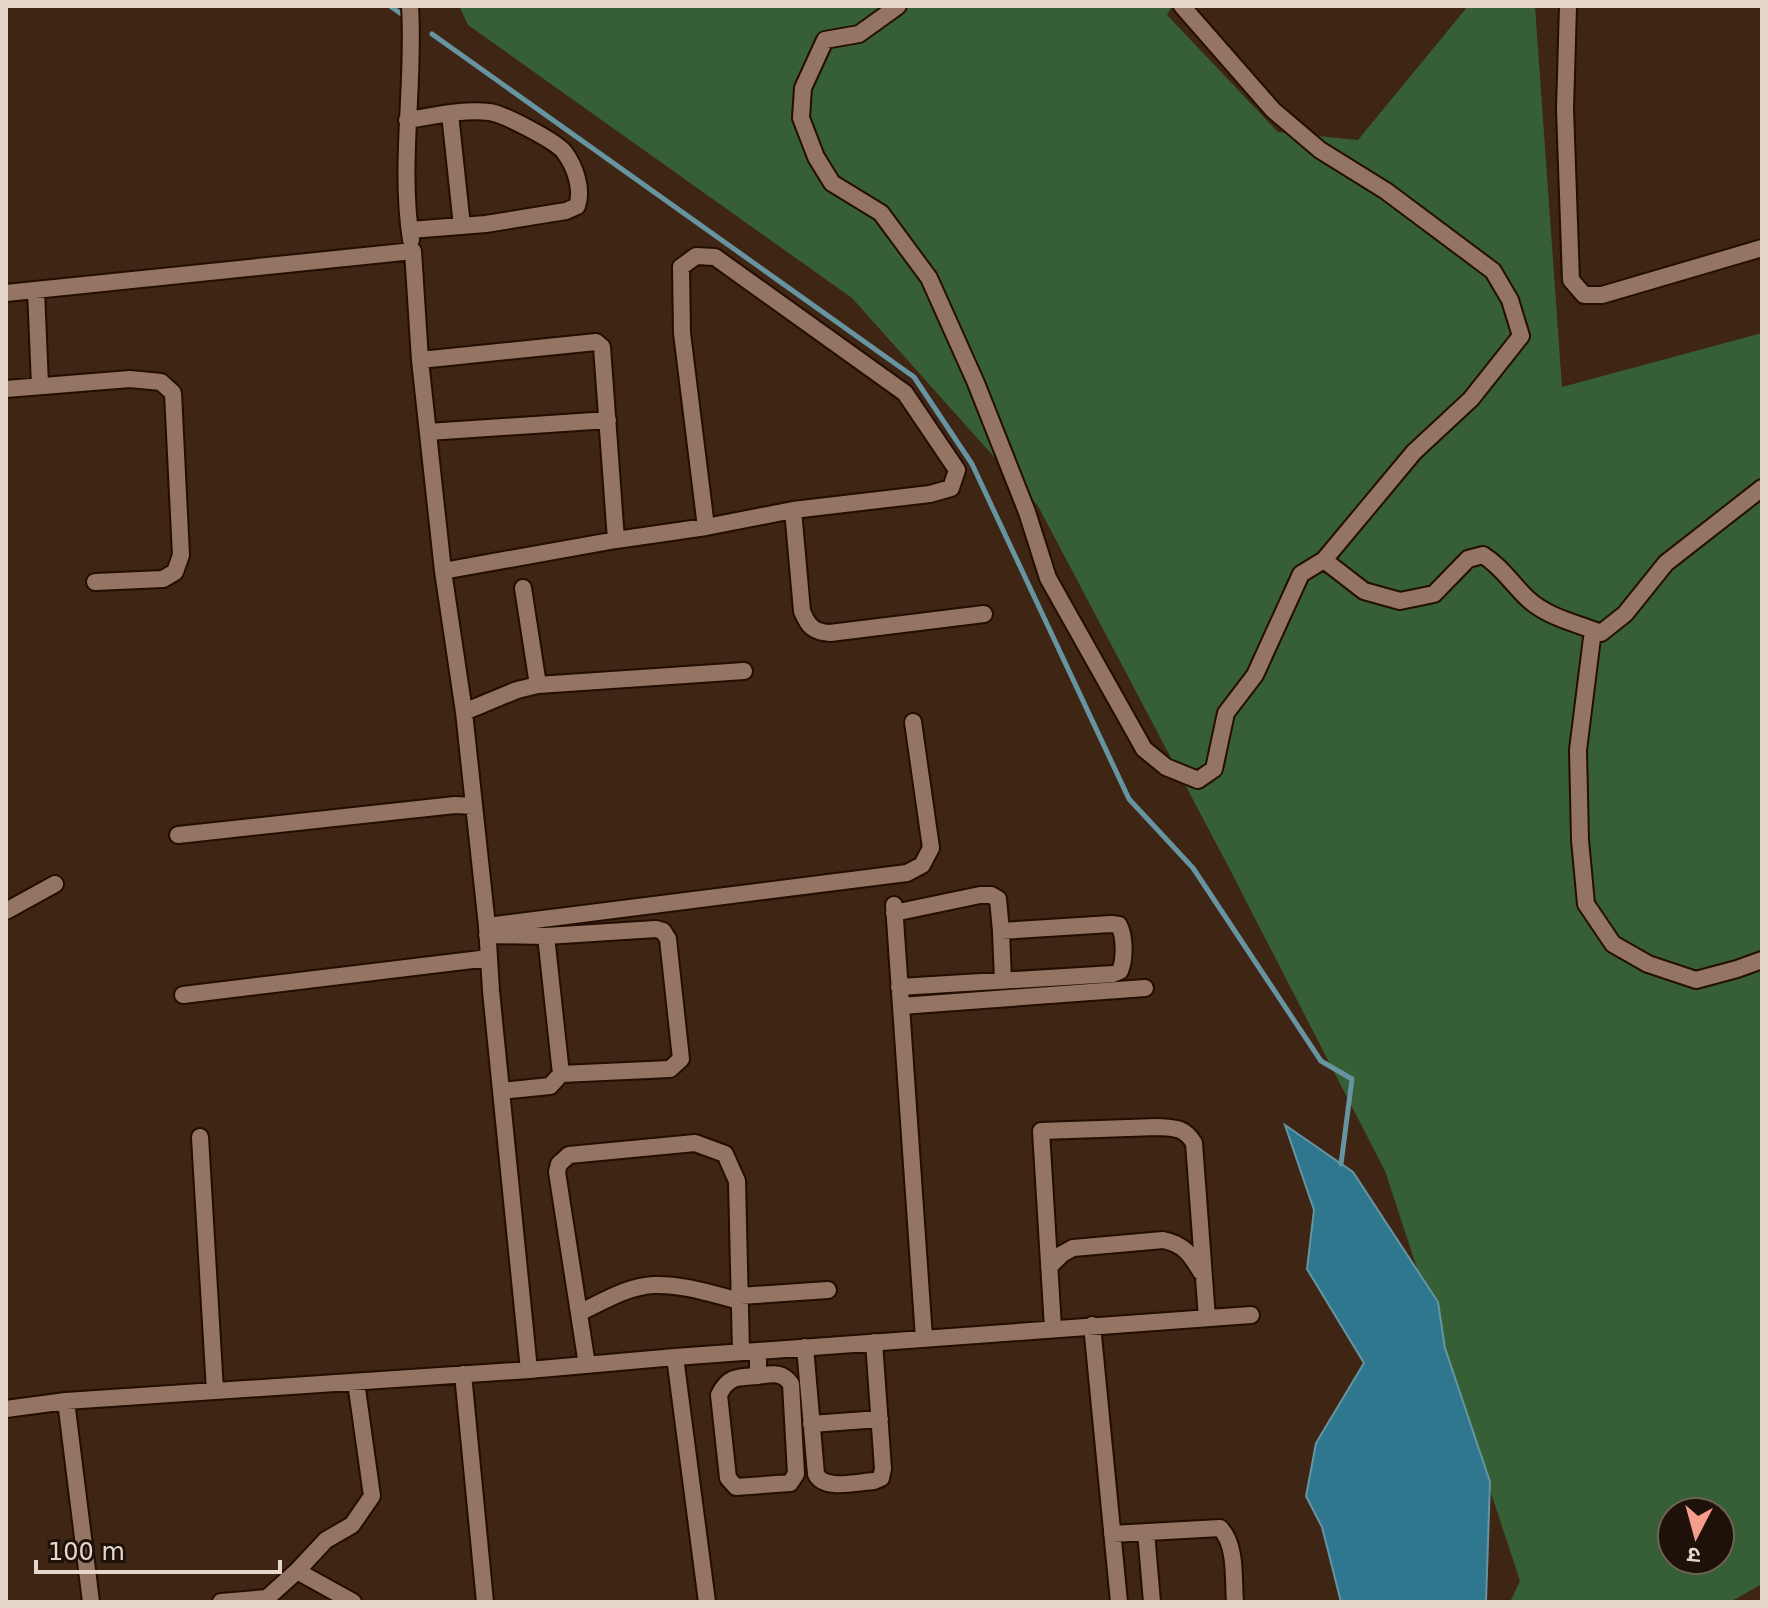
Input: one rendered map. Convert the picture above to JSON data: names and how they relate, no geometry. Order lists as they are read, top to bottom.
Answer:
{
  "scale_bar": "100 m",
  "north": "bottom"
}
